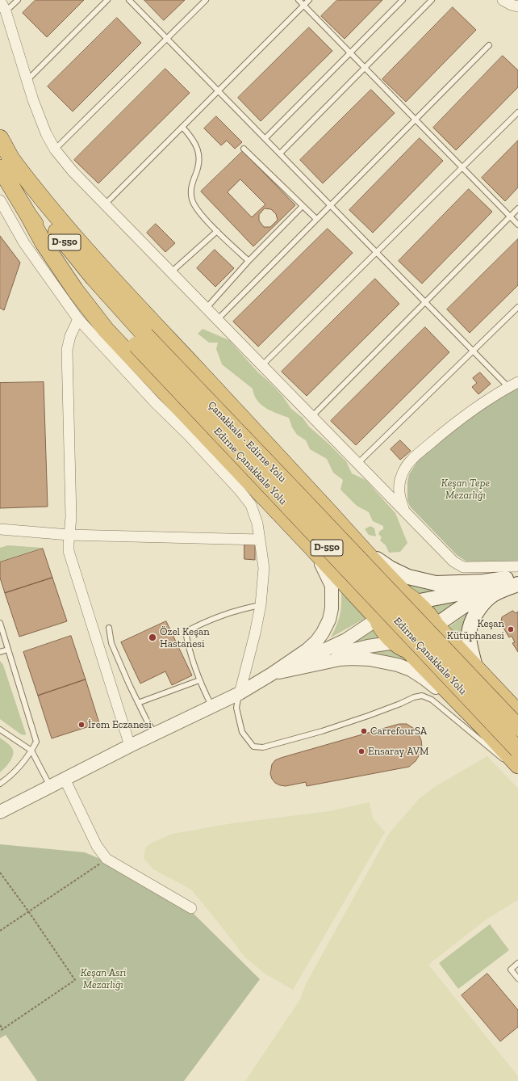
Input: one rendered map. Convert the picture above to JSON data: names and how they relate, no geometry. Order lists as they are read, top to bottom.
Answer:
{
  "streets": {
    "highway": ["D-550", "Çanakkale - Edirne Yolu", "Edirne Çanakkale Yolu"]
  },
  "crossings": [
    ["Çanakkale - Edirne Yolu", "Edirne Çanakkale Yolu"]
  ],
  "parks": ["Keşan Tepe Mezarlığı", "Keşan Asri Mezarlığı"],
  "places": [
    "Keşan Kütüphanesi",
    "Özel Keşan Hastanesi",
    "İrem Eczanesi",
    "CarrefourSA",
    "Ensaray AVM"
  ]
}
